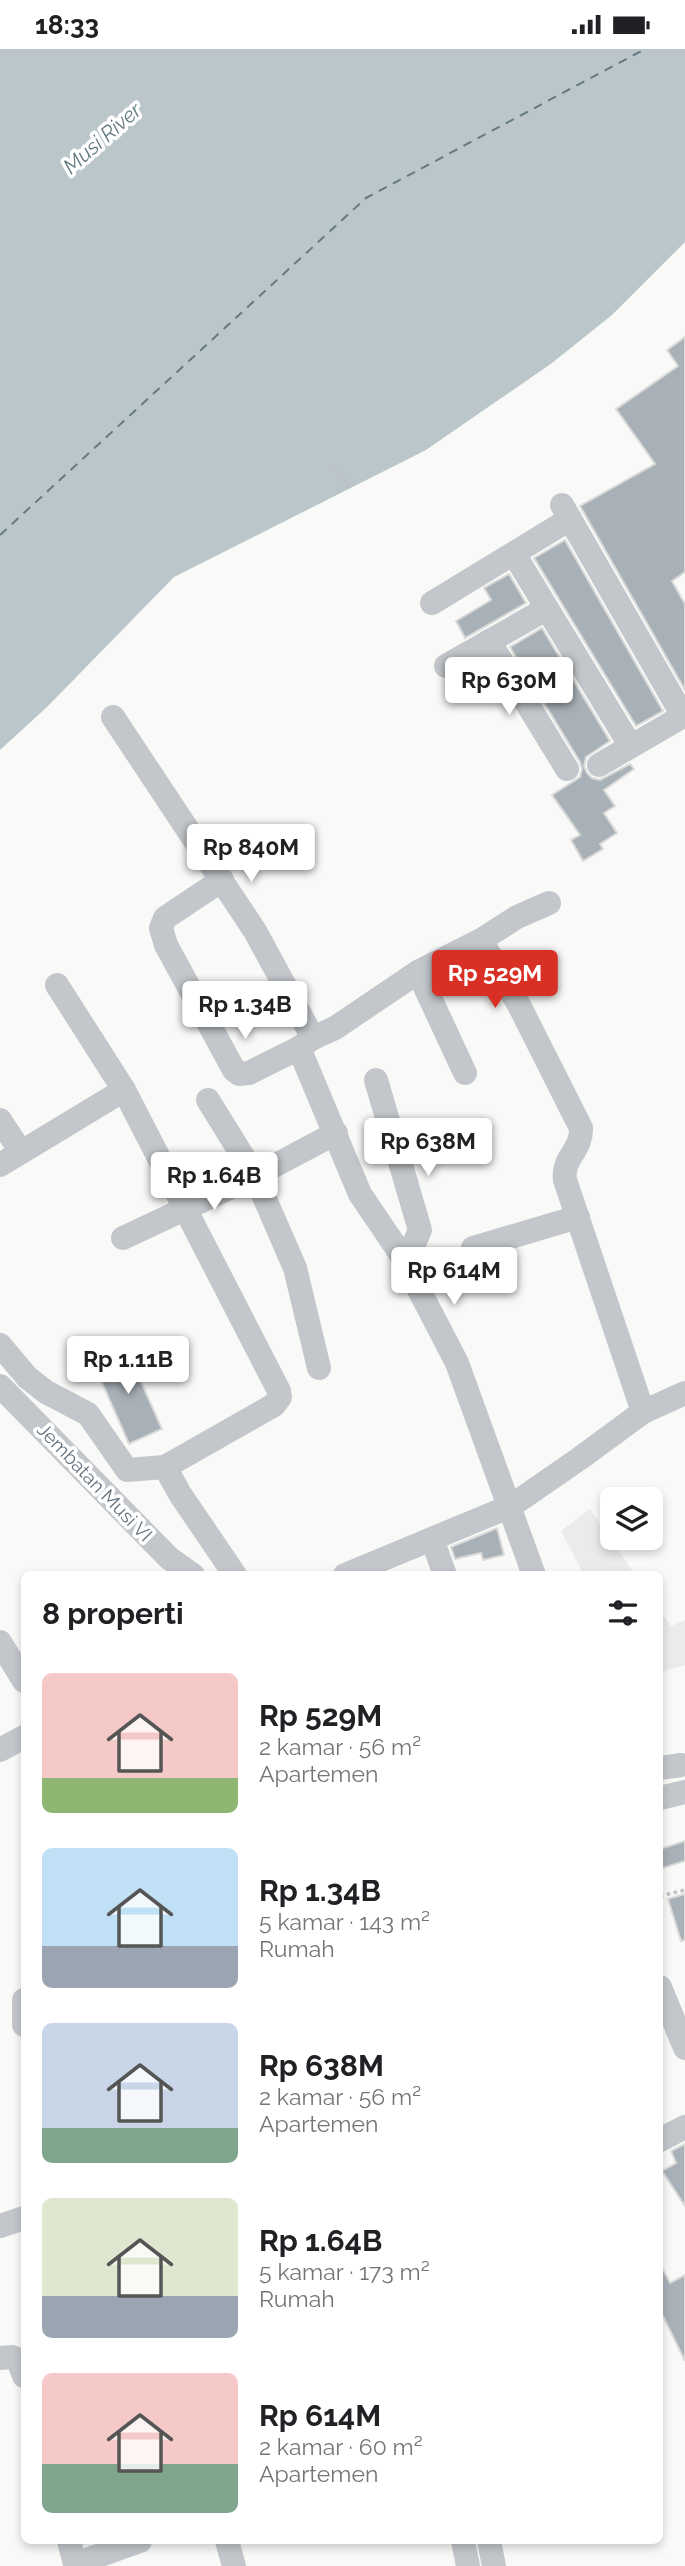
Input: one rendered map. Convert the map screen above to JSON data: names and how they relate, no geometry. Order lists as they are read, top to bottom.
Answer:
{
  "streets": {
    "street": ["Jembatan Musi VI"]
  },
  "water": ["Musi River"],
  "page": {
    "status": "18:33",
    "price": [
      "Rp 630M",
      "Rp 840M",
      "Rp 529M",
      "Rp 1.34B",
      "Rp 638M",
      "Rp 1.64B",
      "Rp 614M",
      "Rp 1.11B"
    ],
    "heading": "8 properti",
    "list": [
      {
        "name": "Rp 529M",
        "note": "2 kamar · 56 m² · Apartemen"
      },
      {
        "name": "Rp 1.34B",
        "note": "5 kamar · 143 m² · Rumah"
      },
      {
        "name": "Rp 638M",
        "note": "2 kamar · 56 m² · Apartemen"
      },
      {
        "name": "Rp 1.64B",
        "note": "5 kamar · 173 m² · Rumah"
      },
      {
        "name": "Rp 614M",
        "note": "2 kamar · 60 m² · Apartemen"
      }
    ]
  }
}
